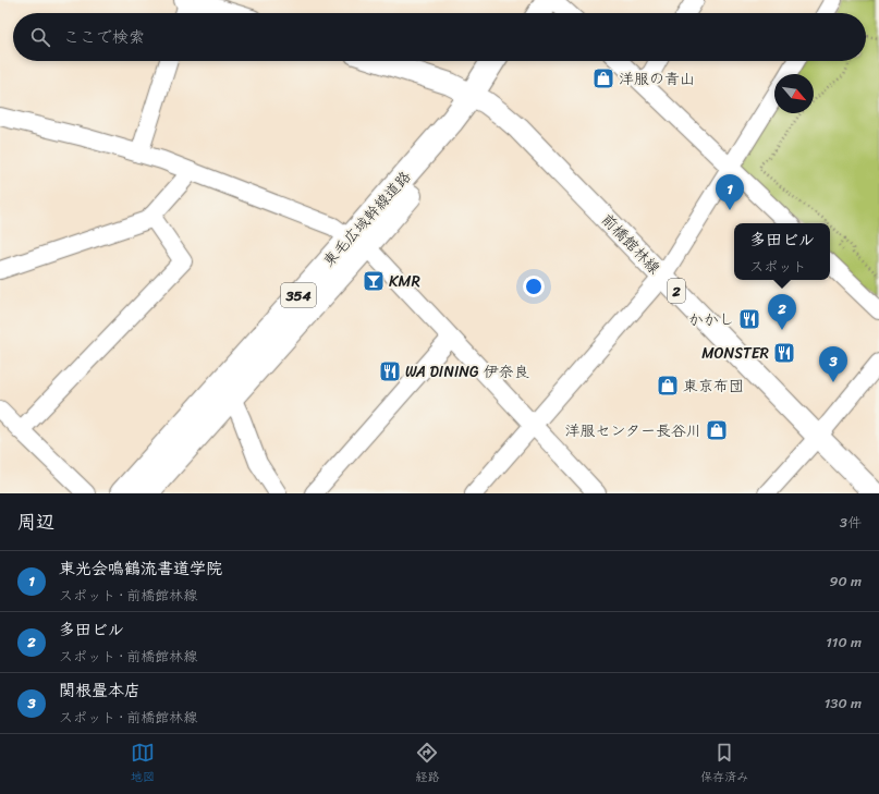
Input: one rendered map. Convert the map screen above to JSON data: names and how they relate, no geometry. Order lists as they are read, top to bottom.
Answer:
{
  "streets": {
    "highway": ["東毛広域幹線道路", "354"],
    "main road": ["前橋館林線", "2"]
  },
  "crossings": [
    ["東毛広域幹線道路", "前橋館林線"]
  ],
  "places": {
    "shop": ["洋服の青山", "東京布団", "洋服センター長谷川"],
    "bar": ["KMR"],
    "restaurant": ["かかし", "MONSTER", "WA DINING 伊奈良"]
  },
  "north": "bottom right",
  "page": {
    "search": "ここで検索",
    "pins": ["1", "2", "3"],
    "popup": ["多田ビル", "スポット"],
    "heading": ["周辺", "3件"],
    "list": [
      {
        "mark": "1",
        "name": "東光会鳴鶴流書道学院",
        "note": "スポット · 前橋館林線",
        "value": "90 m"
      },
      {
        "mark": "2",
        "name": "多田ビル",
        "note": "スポット · 前橋館林線",
        "value": "110 m"
      },
      {
        "mark": "3",
        "name": "関根畳本店",
        "note": "スポット · 前橋館林線",
        "value": "130 m"
      }
    ],
    "nav": ["地図", "経路", "保存済み"]
  }
}
